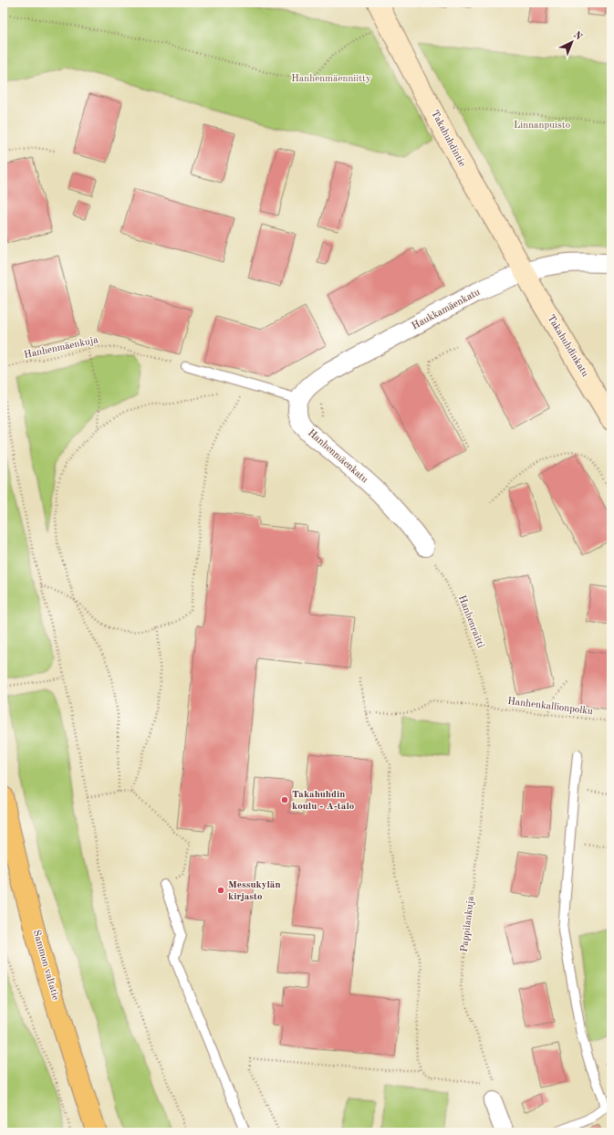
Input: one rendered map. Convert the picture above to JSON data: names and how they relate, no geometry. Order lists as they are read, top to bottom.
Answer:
{
  "streets": {
    "main road": ["Sammon valtatie"],
    "street": [
      "Takahuhdintie",
      "Haukkamäenkatu",
      "Takahuhdinkatu",
      "Hanhenmäenkatu"
    ],
    "path": [
      "Hanhenmäenkuja",
      "Hanhenraitti",
      "Hanhenkallionpolku",
      "Pappilankuja"
    ]
  },
  "crossings": [
    ["Takahuhdintie", "Haukkamäenkatu"],
    ["Takahuhdintie", "Takahuhdinkatu"],
    ["Haukkamäenkatu", "Takahuhdinkatu"],
    ["Haukkamäenkatu", "Hanhenmäenkatu"],
    ["Hanhenmäenkatu", "Hanhenraitti"],
    ["Hanhenraitti", "Hanhenkallionpolku"],
    ["Hanhenraitti", "Pappilankuja"],
    ["Hanhenkallionpolku", "Pappilankuja"]
  ],
  "parks": ["Hanhenmäenniitty", "Linnanpuisto"],
  "places": ["Takahuhdin koulu - A-talo", "Messukylän kirjasto"],
  "north": "top right"
}
